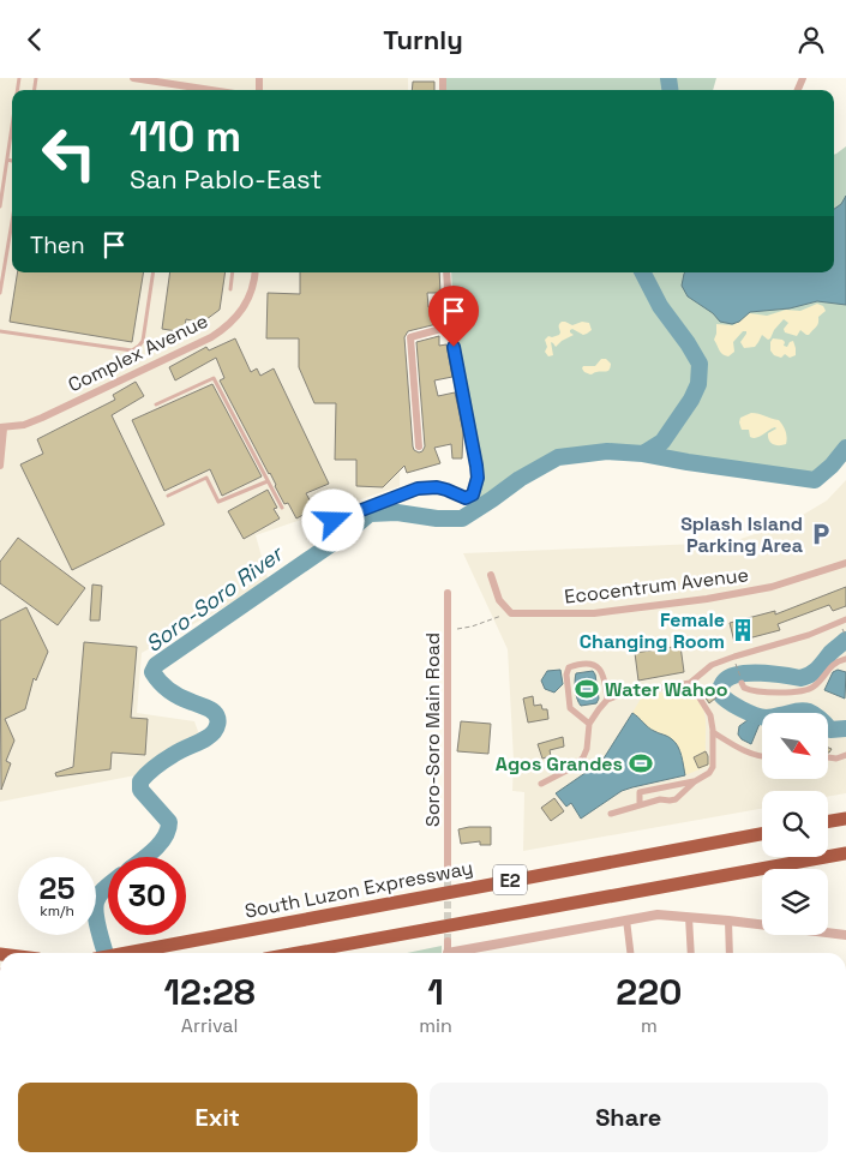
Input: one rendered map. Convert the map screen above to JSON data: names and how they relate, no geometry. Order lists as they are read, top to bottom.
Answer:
{
  "streets": {
    "highway": ["E2", "South Luzon Expressway"],
    "street": ["Complex Avenue", "Ecocentrum Avenue", "Soro-Soro Main Road"]
  },
  "water": ["Soro-Soro River"],
  "places": {
    "parking": ["Splash Island Parking Area"],
    "building": ["Female Changing Room"],
    "sports": ["Water Wahoo", "Agos Grandes"]
  },
  "north": "bottom right",
  "page": {
    "header": "Turnly",
    "turn": ["110 m", "San Pablo-East"],
    "then": "Then",
    "speed": "25 km/h",
    "limit": "30",
    "eta": [
      "12:28",
      "Arrival",
      "1",
      "min",
      "220",
      "m"
    ],
    "buttons": ["Exit", "Share"]
  }
}
